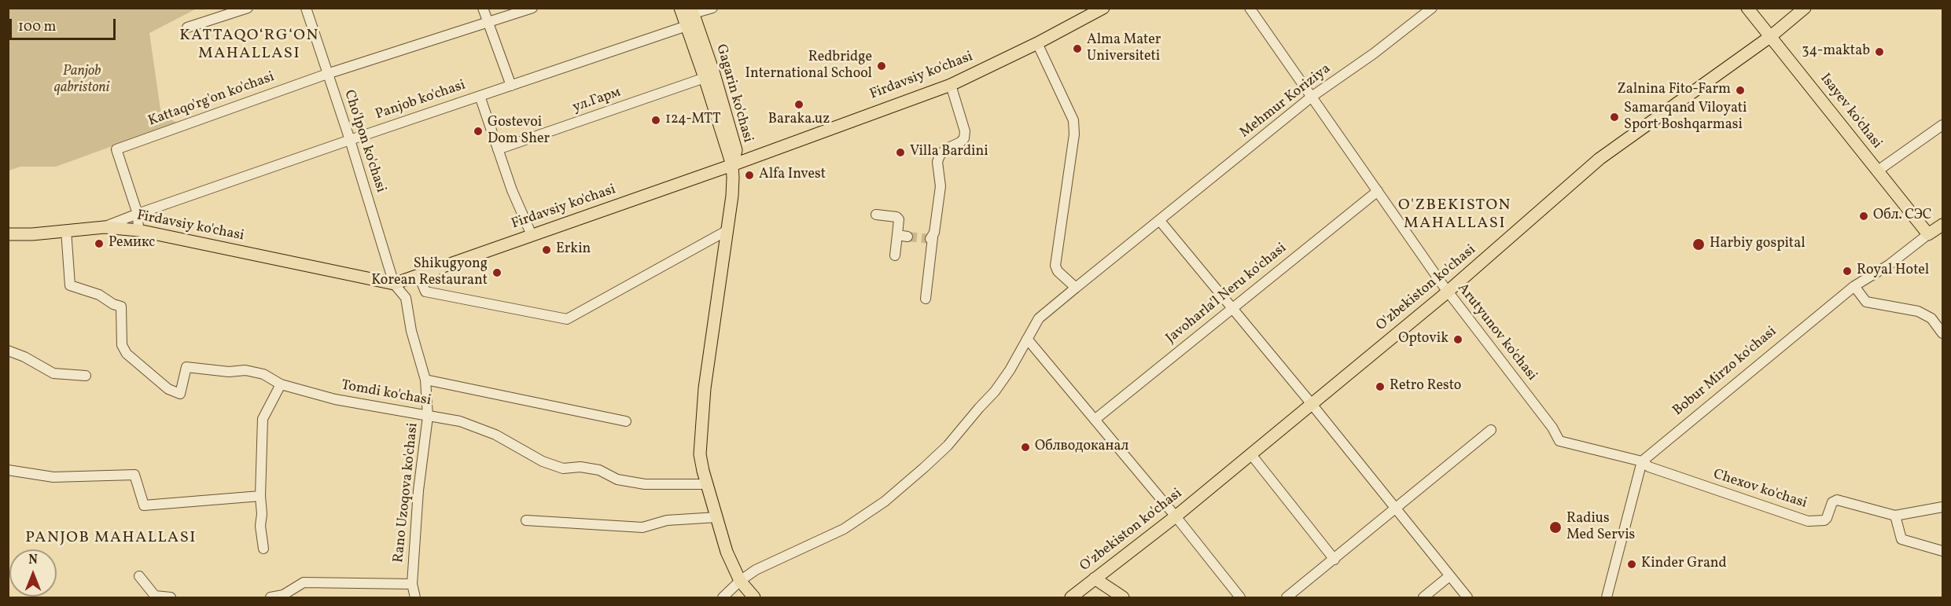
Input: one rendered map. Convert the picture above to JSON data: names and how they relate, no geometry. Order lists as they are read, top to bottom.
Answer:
{
  "streets": {
    "main road": [
      "Firdavsiy ko'chasi",
      "Gagarin ko'chasi",
      "Isayev ko'chasi",
      "O'zbekiston ko'chasi",
      "Bobur Mirzo ko'chasi"
    ],
    "street": [
      "Kattaqo'rg'on ko'chasi",
      "Panjob ko'chasi",
      "ул.Гарм",
      "Mehmur Koriziya",
      "Cho'lpon ko'chasi",
      "Javoharla'l Neru ko'chasi",
      "Arutyunov ko'chasi",
      "Tomdi ko'chasi",
      "Chexov ko'chasi",
      "Rano Uzoqova ko'chasi"
    ]
  },
  "crossings": [
    ["Firdavsiy ko'chasi", "Gagarin ko'chasi"],
    ["Firdavsiy ko'chasi", "Kattaqo'rg'on ko'chasi"],
    ["Firdavsiy ko'chasi", "Panjob ko'chasi"],
    ["Firdavsiy ko'chasi", "Cho'lpon ko'chasi"],
    ["Firdavsiy ko'chasi", "Tomdi ko'chasi"],
    ["Firdavsiy ko'chasi", "Rano Uzoqova ko'chasi"],
    ["Gagarin ko'chasi", "Panjob ko'chasi"],
    ["Gagarin ko'chasi", "ул.Гарм"],
    ["Kattaqo'rg'on ko'chasi", "Panjob ko'chasi"],
    ["Kattaqo'rg'on ko'chasi", "Cho'lpon ko'chasi"],
    ["Panjob ko'chasi", "Cho'lpon ko'chasi"],
    ["Mehmur Koriziya", "Arutyunov ko'chasi"],
    ["Isayev ko'chasi", "O'zbekiston ko'chasi"],
    ["Isayev ko'chasi", "Bobur Mirzo ko'chasi"],
    ["Cho'lpon ko'chasi", "Rano Uzoqova ko'chasi"],
    ["O'zbekiston ko'chasi", "Arutyunov ko'chasi"],
    ["Javoharla'l Neru ko'chasi", "Arutyunov ko'chasi"],
    ["Arutyunov ko'chasi", "Bobur Mirzo ko'chasi"],
    ["Arutyunov ko'chasi", "Chexov ko'chasi"],
    ["Bobur Mirzo ko'chasi", "Chexov ko'chasi"],
    ["Tomdi ko'chasi", "Rano Uzoqova ko'chasi"]
  ],
  "districts": ["KATTAQO‘RG‘ON MAHALLASI", "O'ZBEKISTON MAHALLASI", "PANJOB MAHALLASI"],
  "parks": ["Panjob qabristoni"],
  "places": [
    "Alma Mater Universiteti",
    "34-maktab",
    "Redbridge International School",
    "Zalnina Fito-Farm",
    "Baraka.uz",
    "Samarqand Viloyati Sport Boshqarmasi",
    "124-MTT",
    "Gostevoi Dom Sher",
    "Villa Bardini",
    "Alfa Invest",
    "Обл. СЭС",
    "Ремикс",
    "Harbiy gospital",
    "Erkin",
    "Royal Hotel",
    "Shikugyong Korean Restaurant",
    "Optovik",
    "Retro Resto",
    "Облводоканал",
    "Radius Med Servis",
    "Kinder Grand"
  ],
  "scale_bar": "100 m",
  "north": "top"
}
